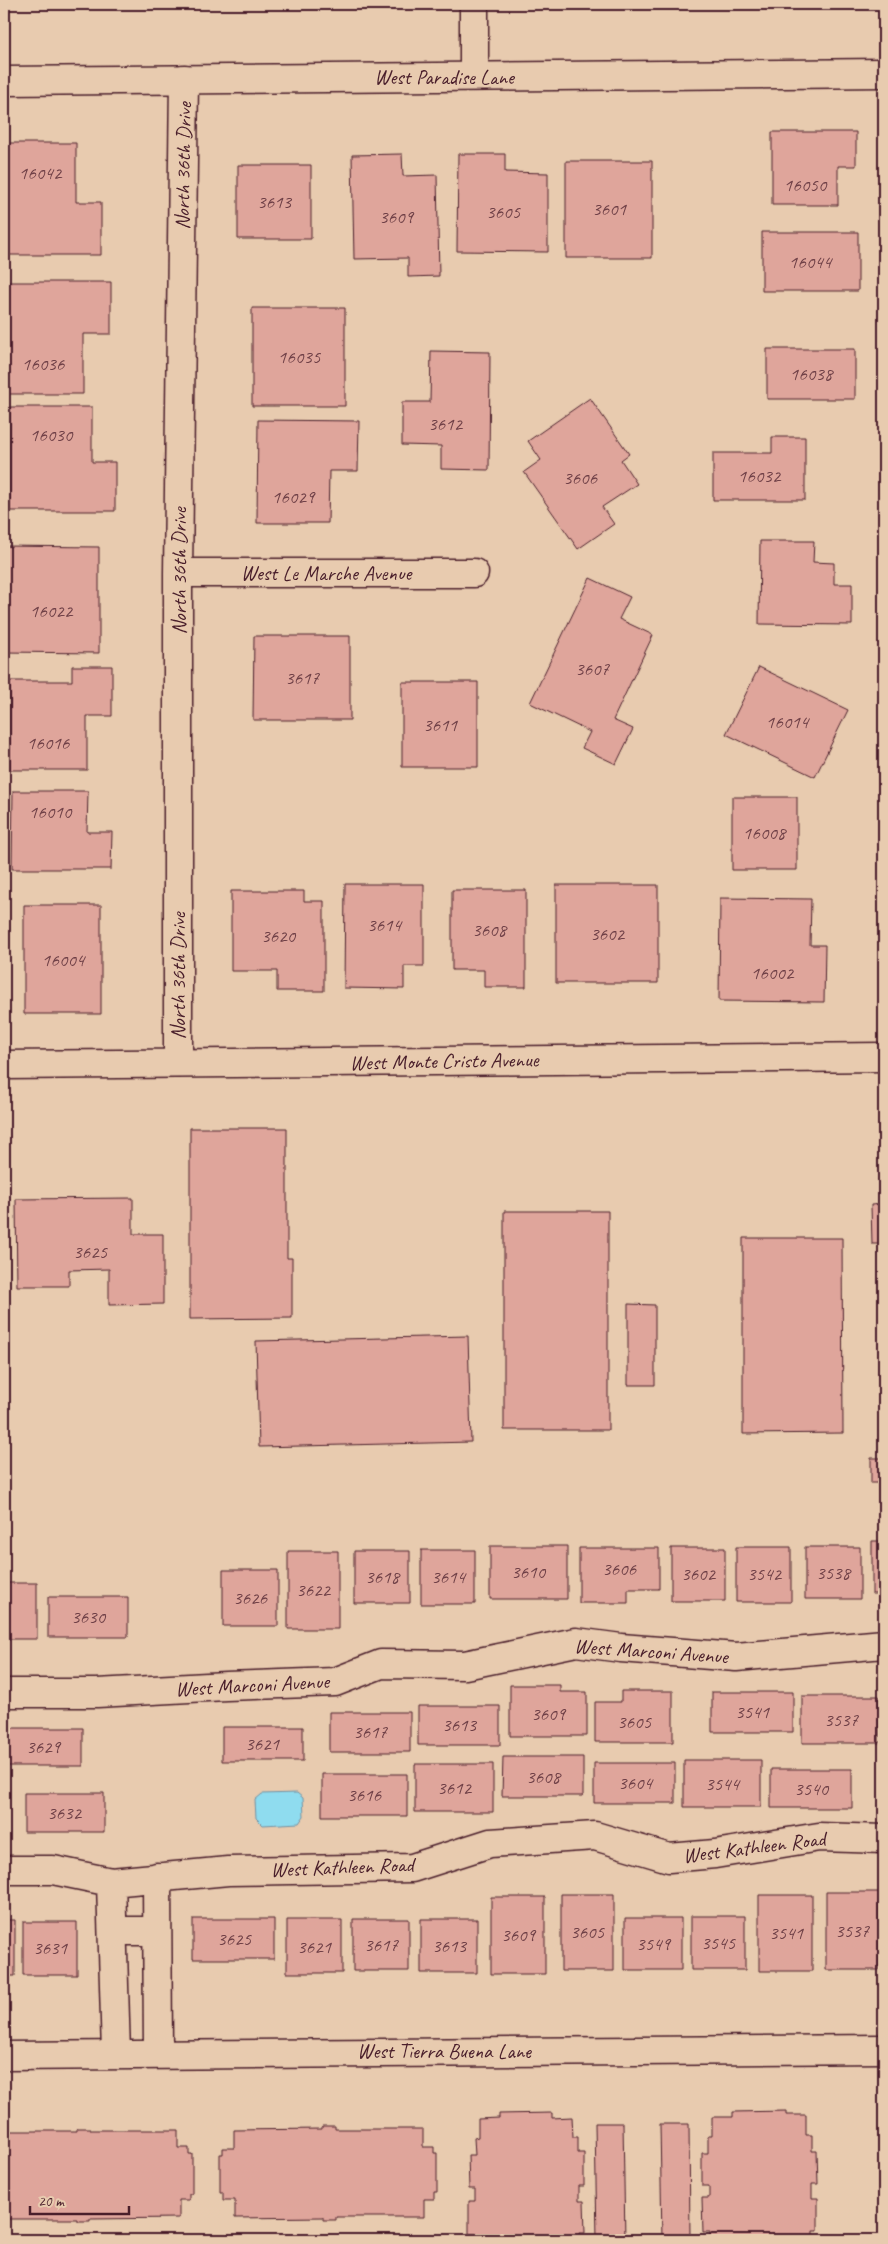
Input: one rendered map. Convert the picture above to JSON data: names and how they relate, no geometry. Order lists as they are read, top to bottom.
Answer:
{
  "streets": {
    "street": [
      "West Paradise Lane",
      "North 36th Drive",
      "West Le Marche Avenue",
      "West Monte Cristo Avenue",
      "West Marconi Avenue",
      "West Kathleen Road",
      "West Tierra Buena Lane"
    ]
  },
  "crossings": [
    ["West Paradise Lane", "North 36th Drive"],
    ["North 36th Drive", "West Le Marche Avenue"],
    ["North 36th Drive", "West Monte Cristo Avenue"]
  ],
  "house_numbers": [
    "16042",
    "16050",
    "3613",
    "3601",
    "3605",
    "3609",
    "16044",
    "16035",
    "16036",
    "16038",
    "3612",
    "16030",
    "16032",
    "3606",
    "16029",
    "16022",
    "3607",
    "3617",
    "16014",
    "3611",
    "16016",
    "16010",
    "16008",
    "3614",
    "3608",
    "3602",
    "3620",
    "16004",
    "16002",
    "3625",
    "3606",
    "3610",
    "3538",
    "3602",
    "3542",
    "3618",
    "3614",
    "3622",
    "3626",
    "3630",
    "3541",
    "3609",
    "3537",
    "3605",
    "3613",
    "3617",
    "3621",
    "3629",
    "3608",
    "3604",
    "3544",
    "3612",
    "3540",
    "3616",
    "3632",
    "3537",
    "3605",
    "3541",
    "3609",
    "3625",
    "3545",
    "3549",
    "3617",
    "3613",
    "3621",
    "3631"
  ],
  "scale_bar": "20 m"
}
